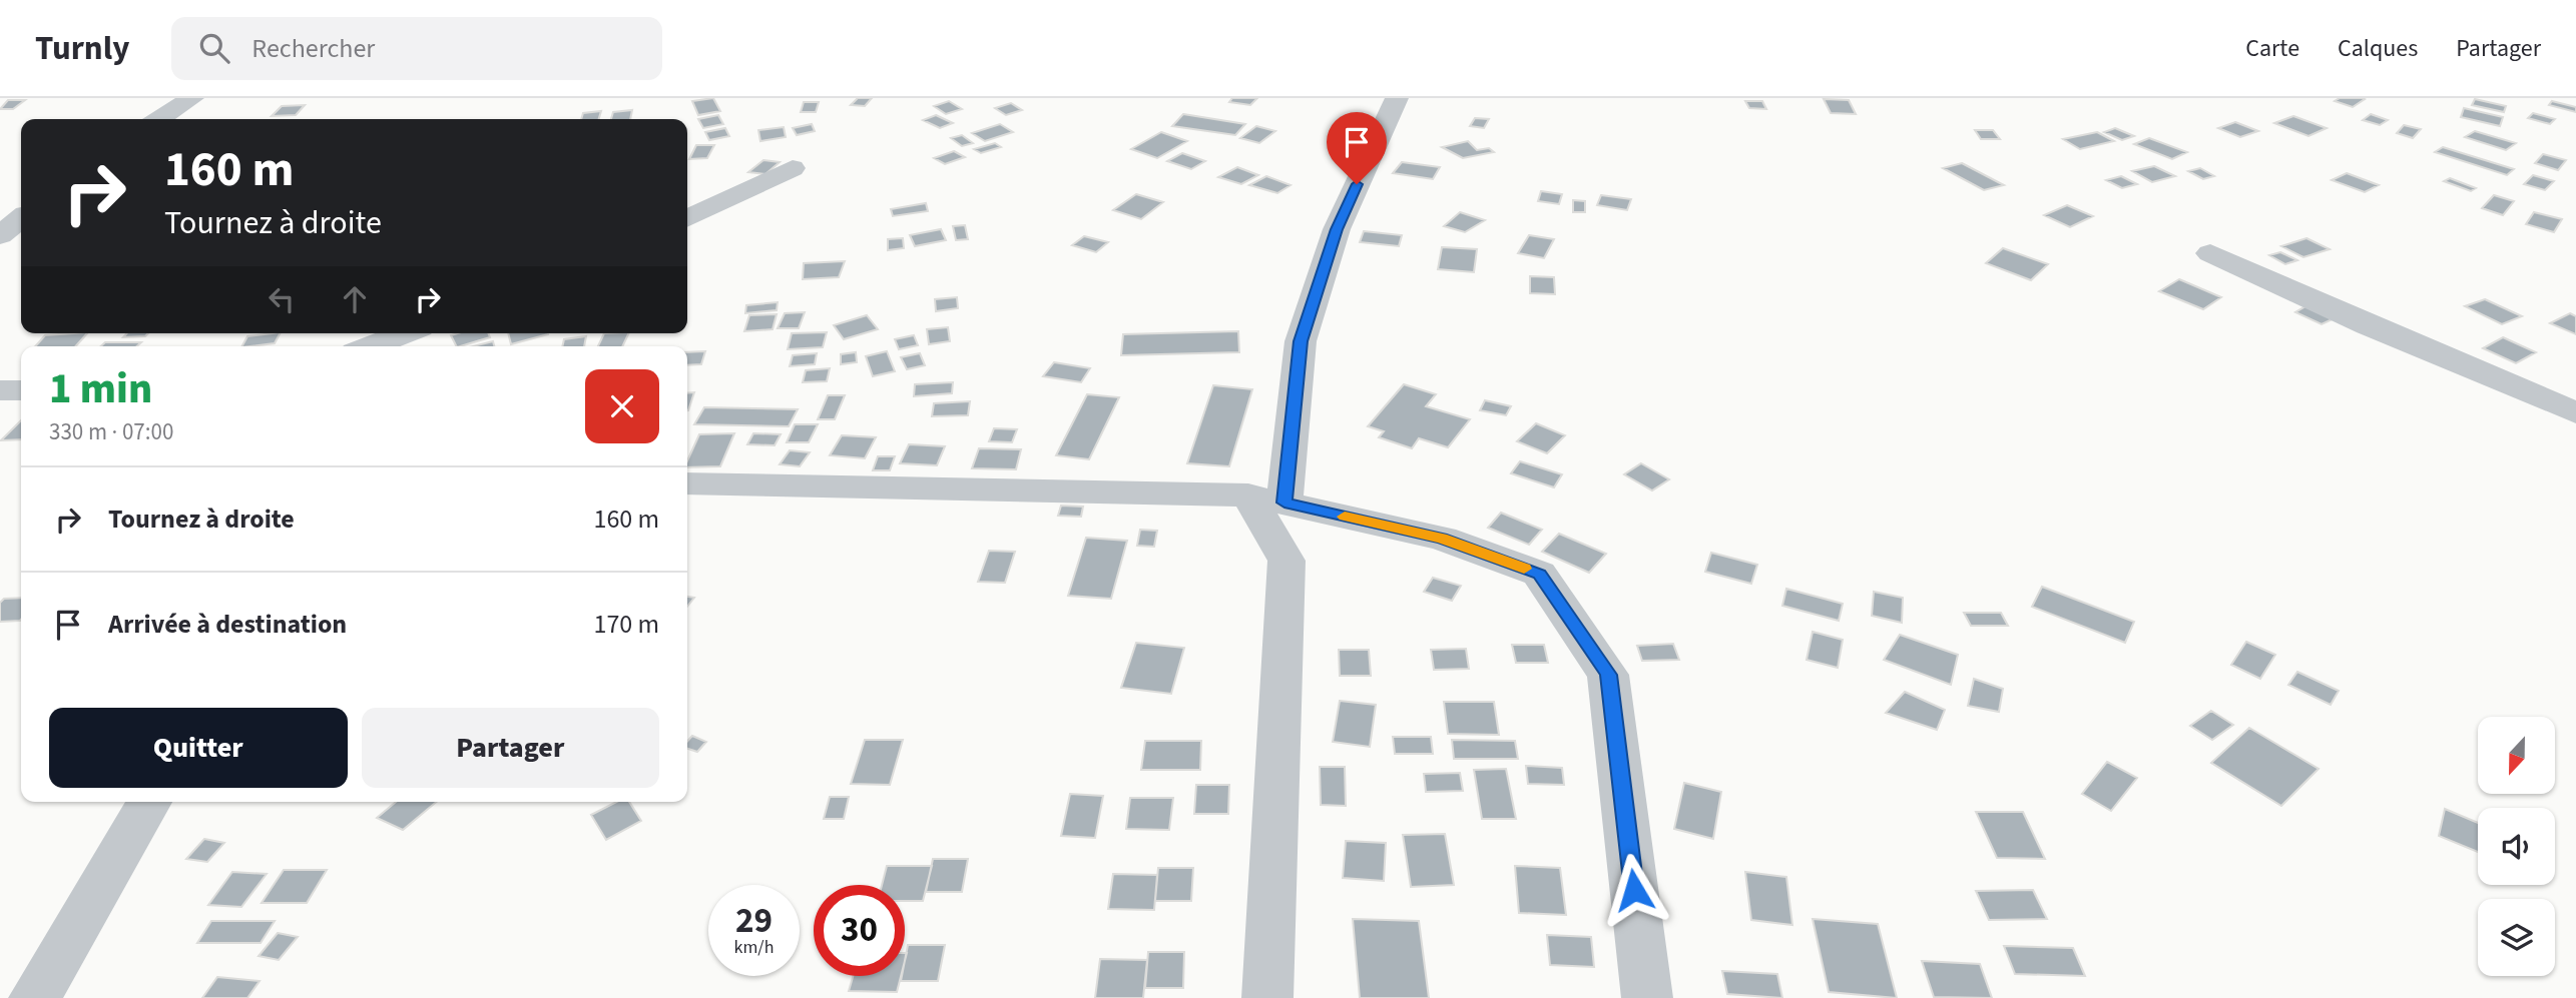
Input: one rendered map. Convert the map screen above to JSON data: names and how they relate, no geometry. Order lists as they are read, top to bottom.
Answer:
{
  "north": "bottom",
  "page": {
    "header": "Turnly",
    "search": "Rechercher",
    "nav": ["Carte", "Calques", "Partager"],
    "turn": ["160 m", "Tournez à droite"],
    "heading": ["1 min", "330 m · 07:00"],
    "list": [
      {
        "name": "Tournez à droite",
        "value": "160 m"
      },
      {
        "name": "Arrivée à destination",
        "value": "170 m"
      }
    ],
    "buttons": ["Quitter", "Partager"],
    "speed": "29 km/h",
    "limit": "30"
  }
}
